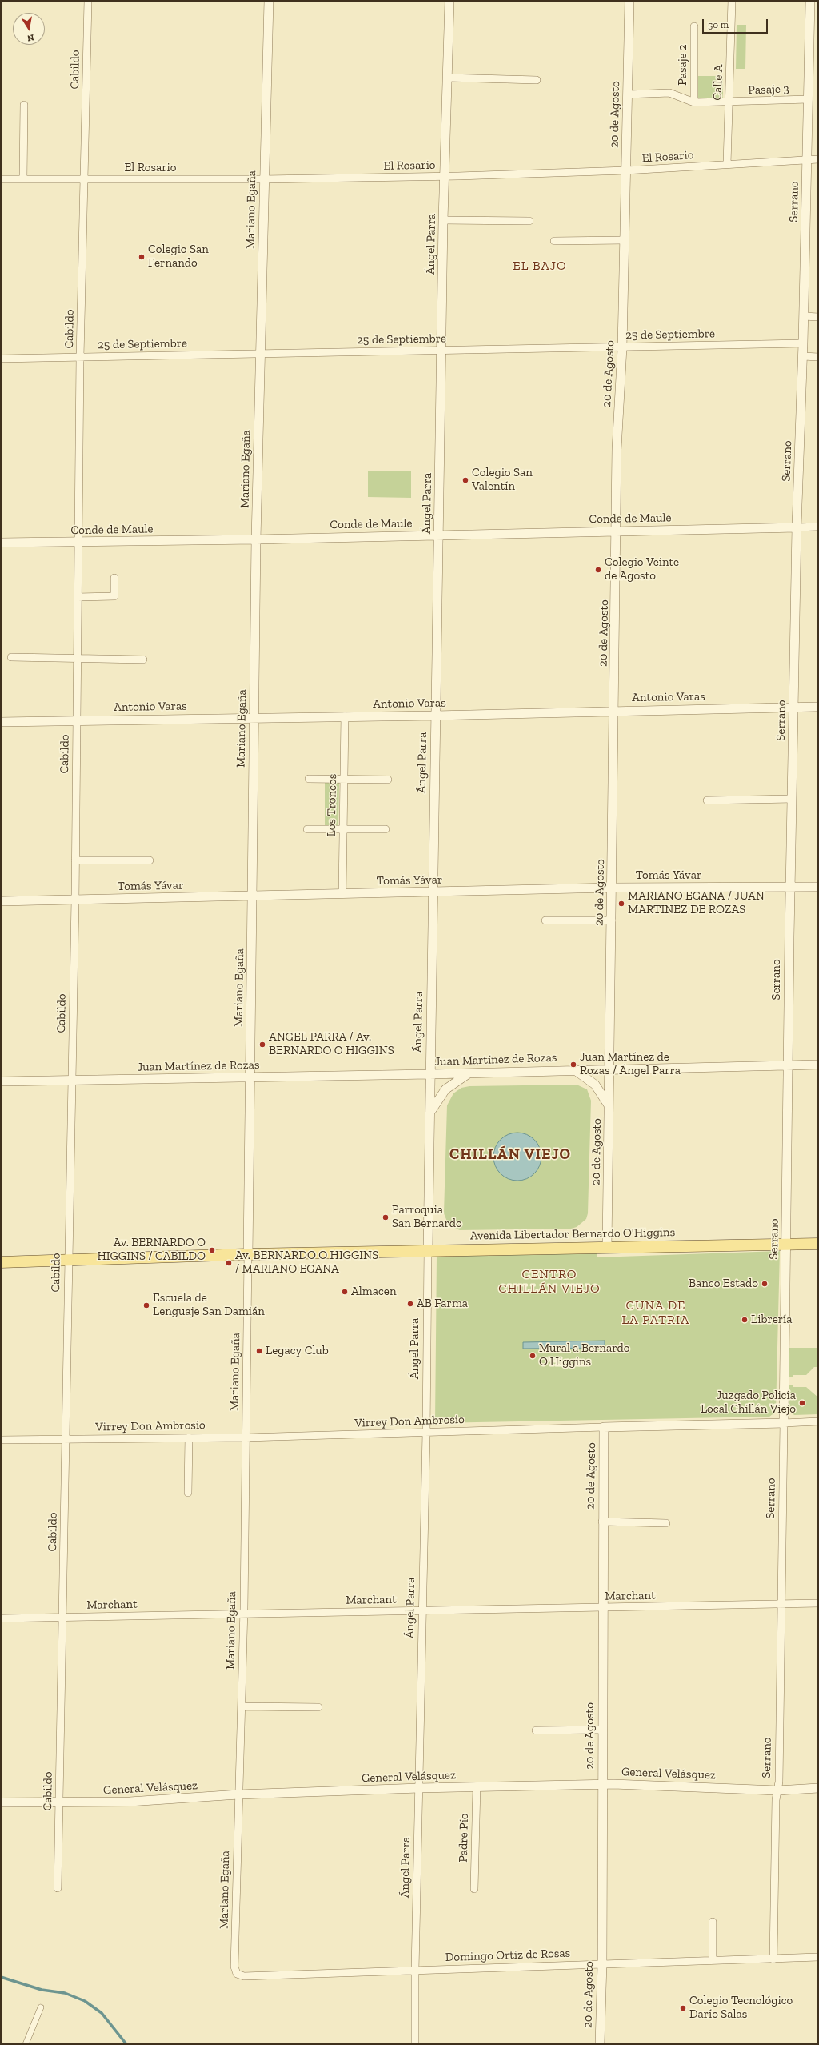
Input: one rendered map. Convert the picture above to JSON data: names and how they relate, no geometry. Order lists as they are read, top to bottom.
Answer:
{
  "streets": {
    "main road": ["Avenida Libertador Bernardo O'Higgins"],
    "street": [
      "Pasaje 2",
      "Cabildo",
      "Calle A",
      "Pasaje 3",
      "20 de Agosto",
      "El Rosario",
      "Serrano",
      "Mariano Egaña",
      "Ángel Parra",
      "25 de Septiembre",
      "Conde de Maule",
      "Antonio Varas",
      "Los Troncos",
      "Tomás Yávar",
      "Juan Martínez de Rozas",
      "Virrey Don Ambrosio",
      "Marchant",
      "General Velásquez",
      "Padre Pío",
      "Domingo Ortiz de Rosas"
    ]
  },
  "crossings": [
    ["Pasaje 2", "Pasaje 3"],
    ["Cabildo", "El Rosario"],
    ["Cabildo", "25 de Septiembre"],
    ["Cabildo", "Conde de Maule"],
    ["Cabildo", "Antonio Varas"],
    ["Cabildo", "Tomás Yávar"],
    ["Cabildo", "Juan Martínez de Rozas"],
    ["Cabildo", "Avenida Libertador Bernardo O'Higgins"],
    ["Cabildo", "Virrey Don Ambrosio"],
    ["Cabildo", "Marchant"],
    ["Cabildo", "General Velásquez"],
    ["Calle A", "Pasaje 3"],
    ["Calle A", "El Rosario"],
    ["Pasaje 3", "Serrano"],
    ["20 de Agosto", "El Rosario"],
    ["20 de Agosto", "25 de Septiembre"],
    ["20 de Agosto", "Conde de Maule"],
    ["20 de Agosto", "Antonio Varas"],
    ["20 de Agosto", "Tomás Yávar"],
    ["20 de Agosto", "Juan Martínez de Rozas"],
    ["20 de Agosto", "Avenida Libertador Bernardo O'Higgins"],
    ["20 de Agosto", "Virrey Don Ambrosio"],
    ["20 de Agosto", "Marchant"],
    ["20 de Agosto", "General Velásquez"],
    ["20 de Agosto", "Domingo Ortiz de Rosas"],
    ["El Rosario", "Serrano"],
    ["El Rosario", "Mariano Egaña"],
    ["El Rosario", "Ángel Parra"],
    ["Serrano", "25 de Septiembre"],
    ["Serrano", "Conde de Maule"],
    ["Serrano", "Antonio Varas"],
    ["Serrano", "Tomás Yávar"],
    ["Serrano", "Juan Martínez de Rozas"],
    ["Serrano", "Avenida Libertador Bernardo O'Higgins"],
    ["Serrano", "Virrey Don Ambrosio"],
    ["Serrano", "Marchant"],
    ["Serrano", "General Velásquez"],
    ["Serrano", "Domingo Ortiz de Rosas"],
    ["Mariano Egaña", "25 de Septiembre"],
    ["Mariano Egaña", "Conde de Maule"],
    ["Mariano Egaña", "Antonio Varas"],
    ["Mariano Egaña", "Tomás Yávar"],
    ["Mariano Egaña", "Juan Martínez de Rozas"],
    ["Mariano Egaña", "Avenida Libertador Bernardo O'Higgins"],
    ["Mariano Egaña", "Virrey Don Ambrosio"],
    ["Mariano Egaña", "Marchant"],
    ["Mariano Egaña", "General Velásquez"],
    ["Mariano Egaña", "Domingo Ortiz de Rosas"],
    ["Ángel Parra", "25 de Septiembre"],
    ["Ángel Parra", "Conde de Maule"],
    ["Ángel Parra", "Antonio Varas"],
    ["Ángel Parra", "Tomás Yávar"],
    ["Ángel Parra", "Juan Martínez de Rozas"],
    ["Ángel Parra", "Avenida Libertador Bernardo O'Higgins"],
    ["Ángel Parra", "Virrey Don Ambrosio"],
    ["Ángel Parra", "Marchant"],
    ["Ángel Parra", "General Velásquez"],
    ["Ángel Parra", "Domingo Ortiz de Rosas"],
    ["Antonio Varas", "Los Troncos"],
    ["Los Troncos", "Tomás Yávar"],
    ["General Velásquez", "Padre Pío"]
  ],
  "districts": [
    "EL BAJO",
    "CHILLÁN VIEJO",
    "CENTRO CHILLÁN VIEJO",
    "CUNA DE LA PATRIA"
  ],
  "places": [
    "Colegio San Fernando",
    "Colegio San Valentín",
    "Colegio Veinte de Agosto",
    "MARIANO EGANA / JUAN MARTINEZ DE ROZAS",
    "ANGEL PARRA / Av. BERNARDO O HIGGINS",
    "Juan Martínez de Rozas / Ángel Parra",
    "Parroquia San Bernardo",
    "Av. BERNARDO O HIGGINS / CABILDO",
    "Av. BERNARDO O HIGGINS / MARIANO EGANA",
    "Banco Estado",
    "Almacen",
    "AB Farma",
    "Escuela de Lenguaje San Damián",
    "Librería",
    "Legacy Club",
    "Mural a Bernardo O'Higgins",
    "Juzgado Policía Local Chillán Viejo",
    "Colegio Tecnológico Darío Salas"
  ],
  "scale_bar": "50 m",
  "north": "bottom"
}
